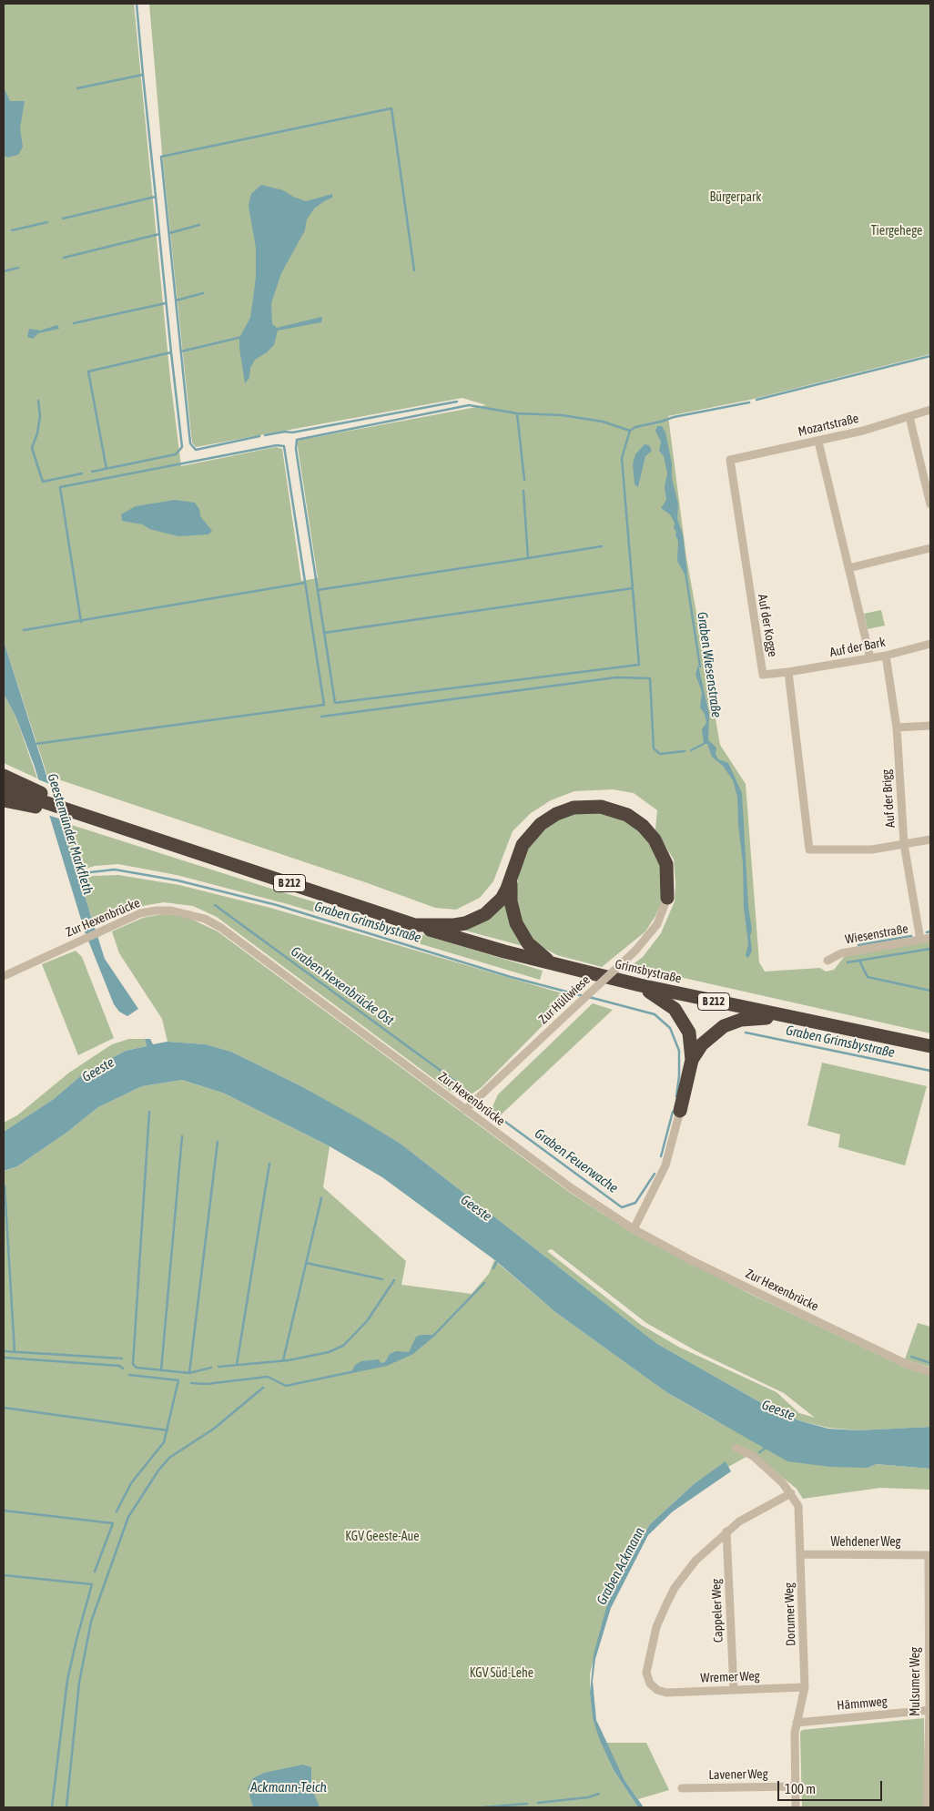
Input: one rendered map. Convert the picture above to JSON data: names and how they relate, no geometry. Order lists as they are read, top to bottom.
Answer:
{
  "streets": {
    "highway": ["B 212", "Grimsbystraße"],
    "street": [
      "Mozartstraße",
      "Auf der Kogge",
      "Auf der Bark",
      "Auf der Brigg",
      "Zur Hexenbrücke",
      "Wiesenstraße",
      "Zur Hüllwiese",
      "Wehdener Weg",
      "Cappeler Weg",
      "Dorumer Weg",
      "Wremer Weg",
      "Mulsumer Weg",
      "Hämmweg",
      "Lavener Weg"
    ]
  },
  "crossings": [
    ["Mozartstraße", "Auf der Kogge"],
    ["Auf der Kogge", "Auf der Bark"],
    ["Auf der Kogge", "Auf der Brigg"],
    ["Auf der Bark", "Auf der Brigg"],
    ["Auf der Brigg", "Wiesenstraße"],
    ["B 212", "Grimsbystraße"],
    ["Zur Hexenbrücke", "Zur Hüllwiese"],
    ["Wehdener Weg", "Dorumer Weg"],
    ["Wehdener Weg", "Mulsumer Weg"],
    ["Cappeler Weg", "Wremer Weg"],
    ["Dorumer Weg", "Wremer Weg"],
    ["Dorumer Weg", "Hämmweg"],
    ["Dorumer Weg", "Lavener Weg"],
    ["Mulsumer Weg", "Hämmweg"]
  ],
  "water": [
    "Graben Wiesenstraße",
    "Geestemünder Markfleth",
    "Graben Grimsbystraße",
    "Graben Hexenbrücke Ost",
    "Geeste",
    "Graben Feuerwache",
    "Graben Ackmann",
    "Ackmann-Teich"
  ],
  "parks": [
    "Bürgerpark",
    "Tiergehege",
    "KGV Geeste-Aue",
    "KGV Süd-Lehe"
  ],
  "scale_bar": "100 m"
}
